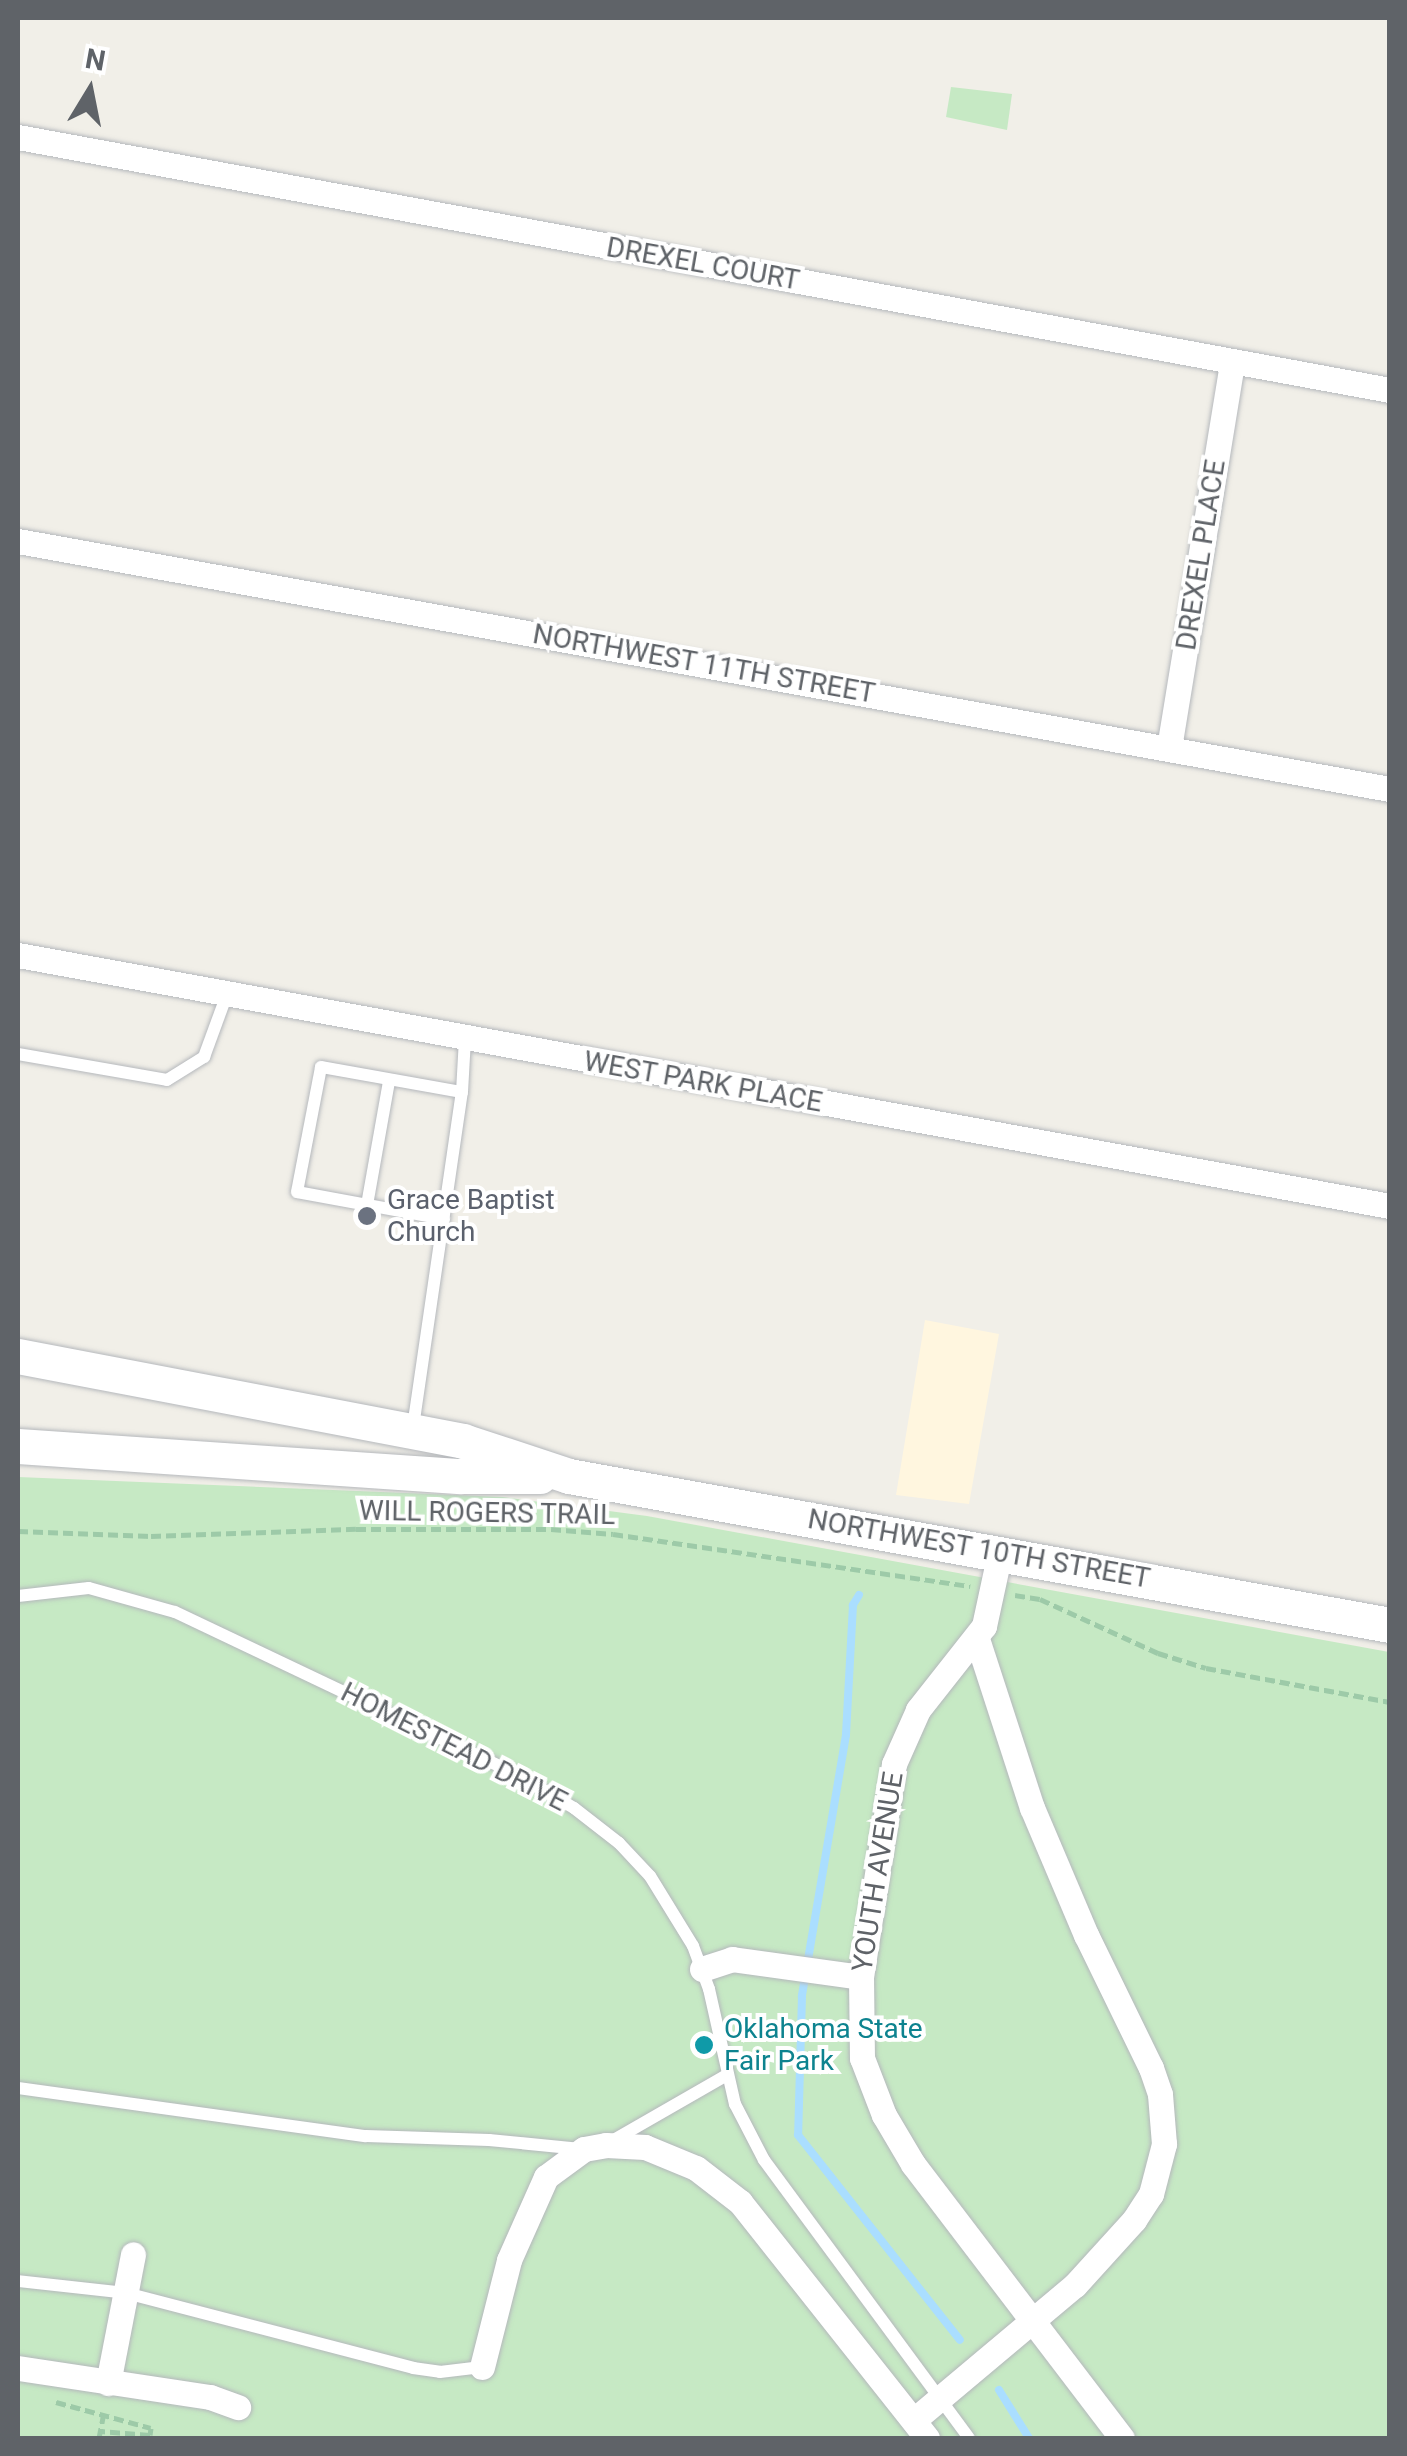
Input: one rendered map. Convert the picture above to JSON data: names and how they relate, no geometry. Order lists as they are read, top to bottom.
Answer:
{
  "streets": {
    "main road": ["NORTHWEST 10TH STREET"],
    "street": [
      "DREXEL COURT",
      "DREXEL PLACE",
      "NORTHWEST 11TH STREET",
      "WEST PARK PLACE",
      "YOUTH AVENUE"
    ],
    "lane": ["HOMESTEAD DRIVE"],
    "path": ["WILL ROGERS TRAIL"]
  },
  "crossings": [
    ["DREXEL COURT", "DREXEL PLACE"],
    ["DREXEL PLACE", "NORTHWEST 11TH STREET"],
    ["NORTHWEST 10TH STREET", "YOUTH AVENUE"]
  ],
  "places": ["Grace Baptist Church", "Oklahoma State Fair Park"],
  "north": "top"
}
